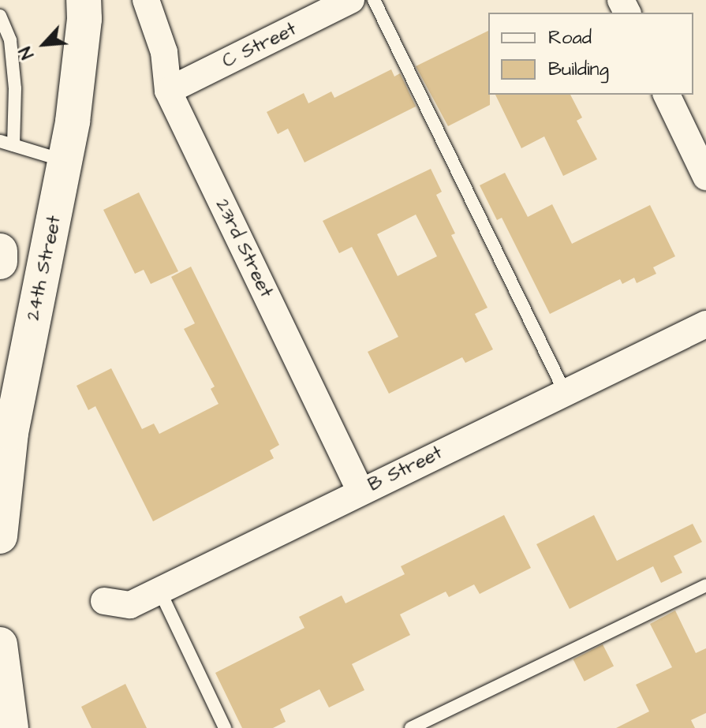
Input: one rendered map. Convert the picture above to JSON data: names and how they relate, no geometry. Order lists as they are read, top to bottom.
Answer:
{
  "streets": {
    "main road": ["24th Street"],
    "street": ["C Street", "23rd Street", "B Street"]
  },
  "crossings": [
    ["C Street", "23rd Street"],
    ["23rd Street", "B Street"]
  ],
  "legend": ["Road", "Building"],
  "north": "bottom left"
}
